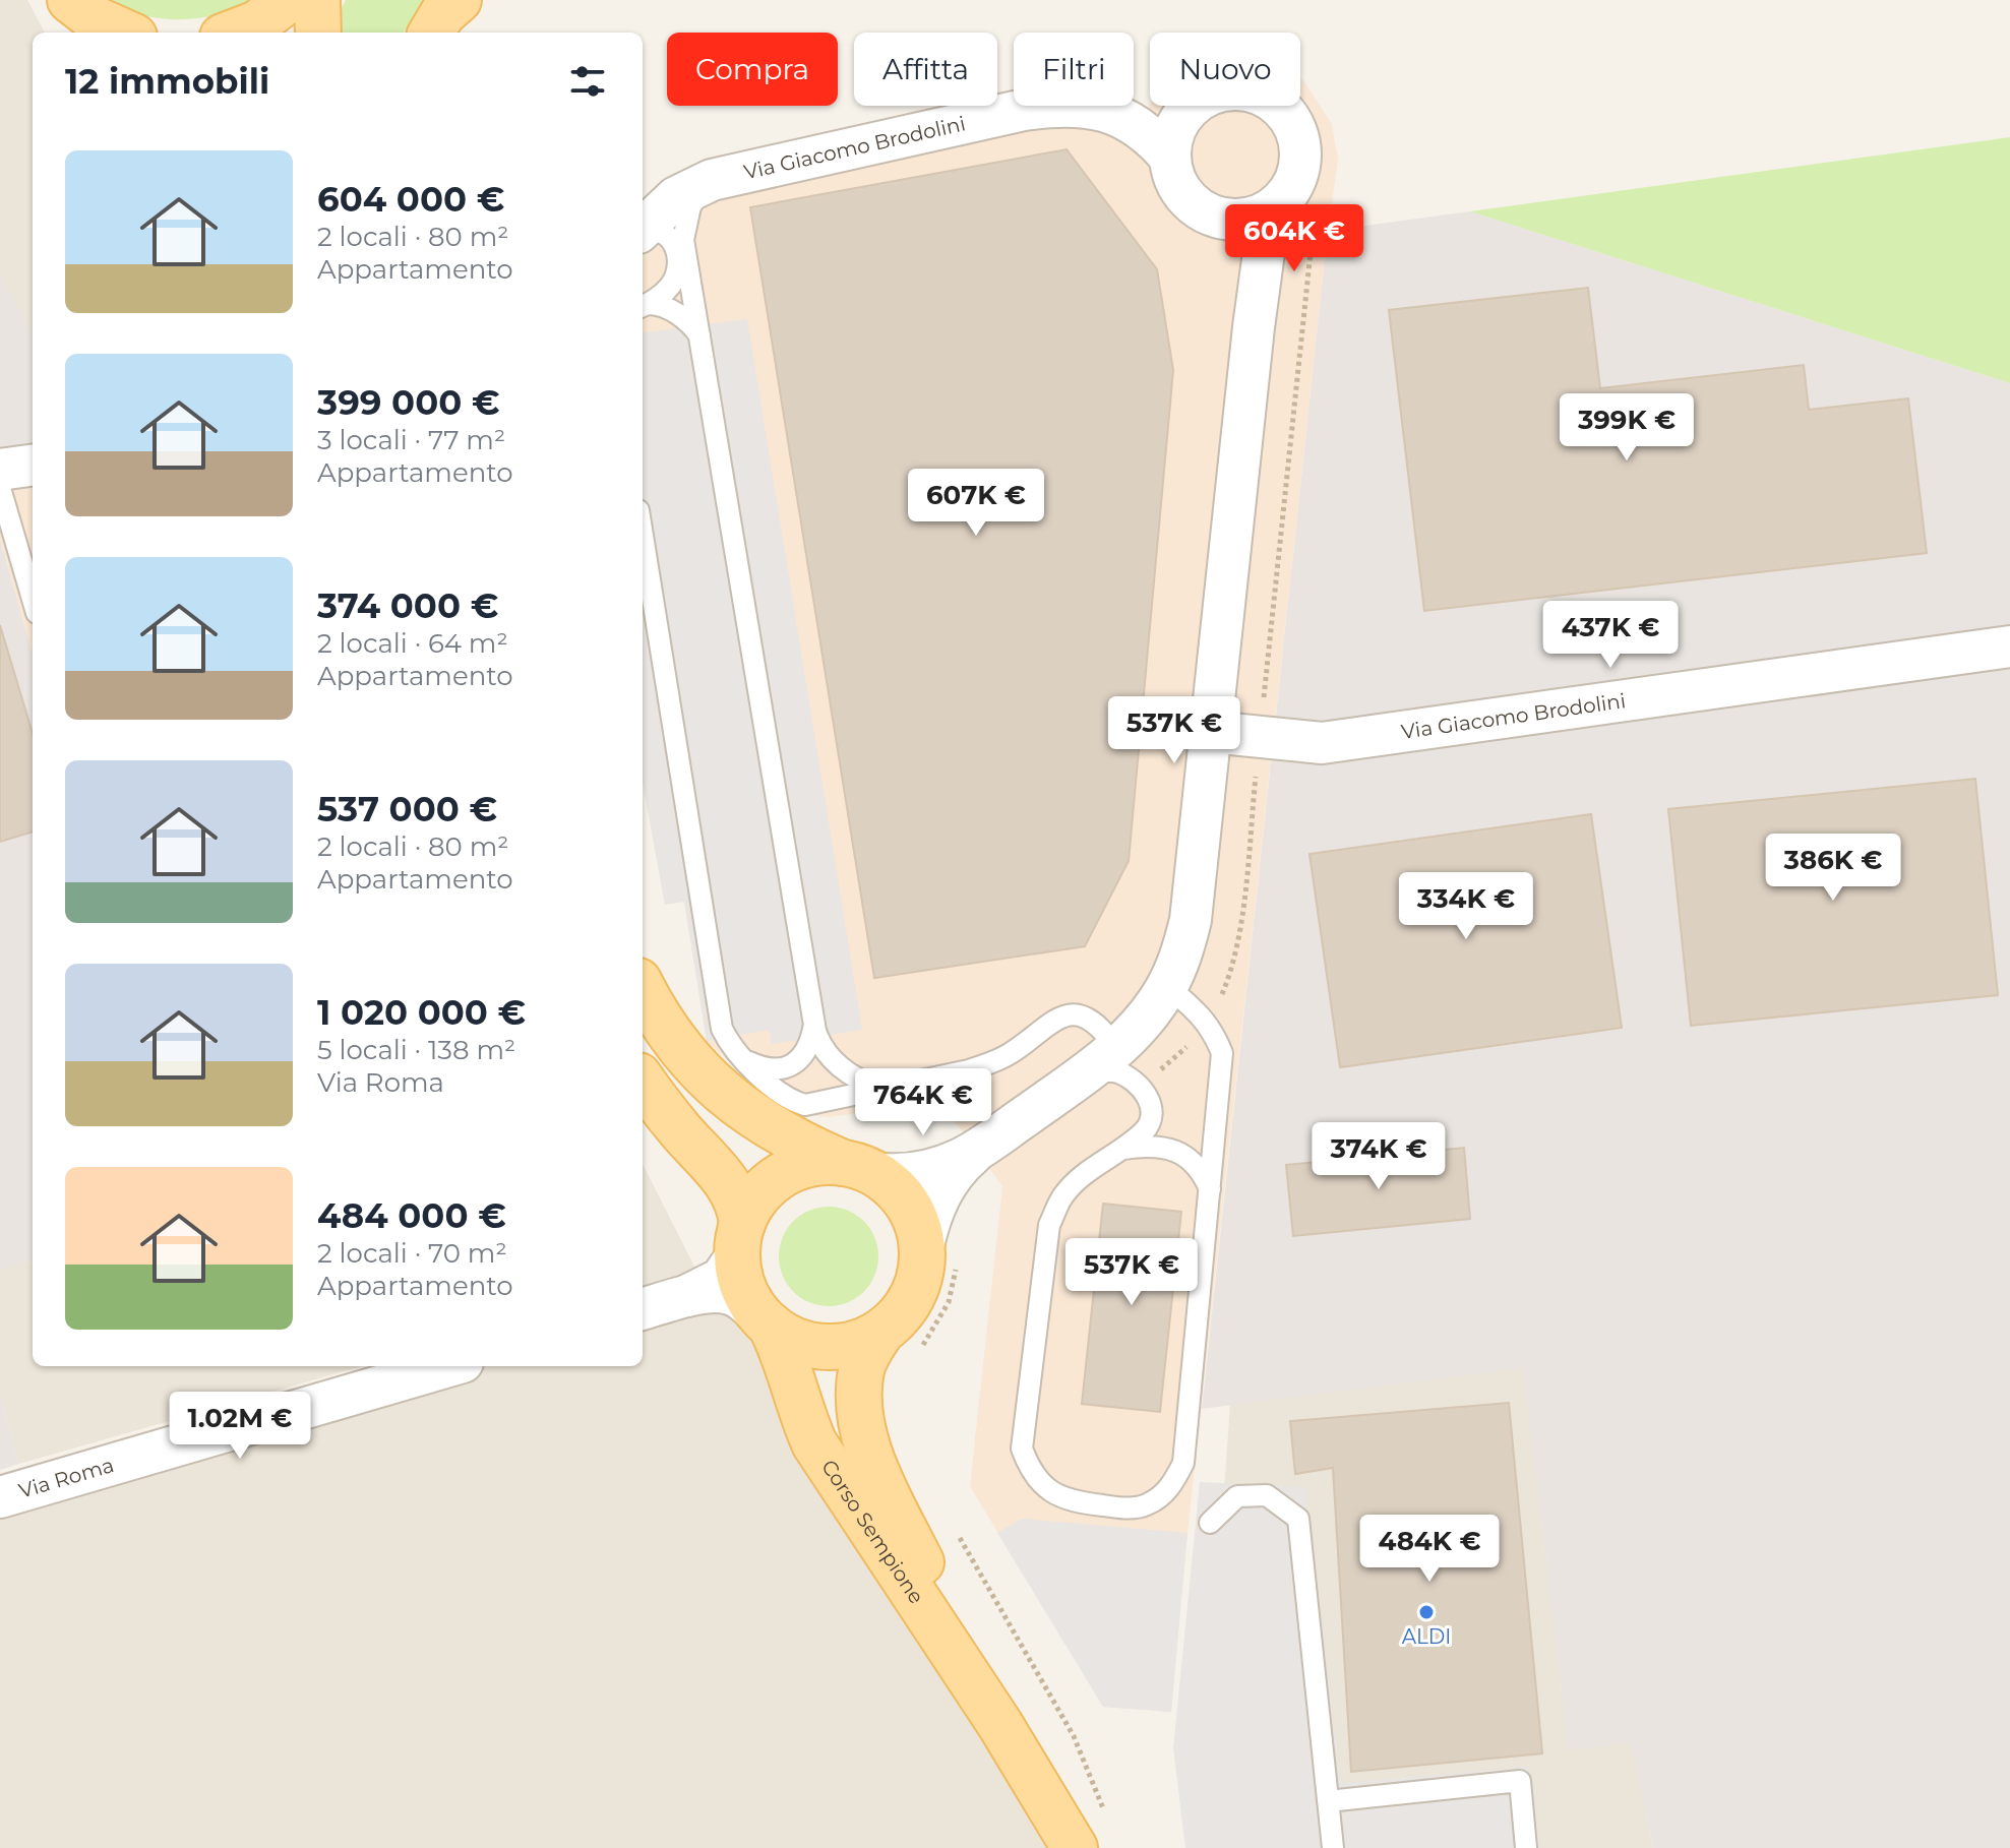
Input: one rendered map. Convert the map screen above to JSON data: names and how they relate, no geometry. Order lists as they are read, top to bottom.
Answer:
{
  "streets": {
    "main road": ["Corso Sempione"],
    "street": ["Via Giacomo Brodolini", "Via Roma"]
  },
  "places": ["ALDI"],
  "page": {
    "chip": [
      "Compra",
      "Affitta",
      "Filtri",
      "Nuovo"
    ],
    "heading": "12 immobili",
    "list": [
      {
        "name": "604 000 €",
        "note": "2 locali · 80 m² · Appartamento"
      },
      {
        "name": "399 000 €",
        "note": "3 locali · 77 m² · Appartamento"
      },
      {
        "name": "374 000 €",
        "note": "2 locali · 64 m² · Appartamento"
      },
      {
        "name": "537 000 €",
        "note": "2 locali · 80 m² · Appartamento"
      },
      {
        "name": "1 020 000 €",
        "note": "5 locali · 138 m² · Via Roma"
      },
      {
        "name": "484 000 €",
        "note": "2 locali · 70 m² · Appartamento"
      }
    ],
    "price": [
      "604K €",
      "399K €",
      "607K €",
      "437K €",
      "537K €",
      "386K €",
      "334K €",
      "764K €",
      "374K €",
      "537K €",
      "1.02M €",
      "484K €"
    ]
  }
}
